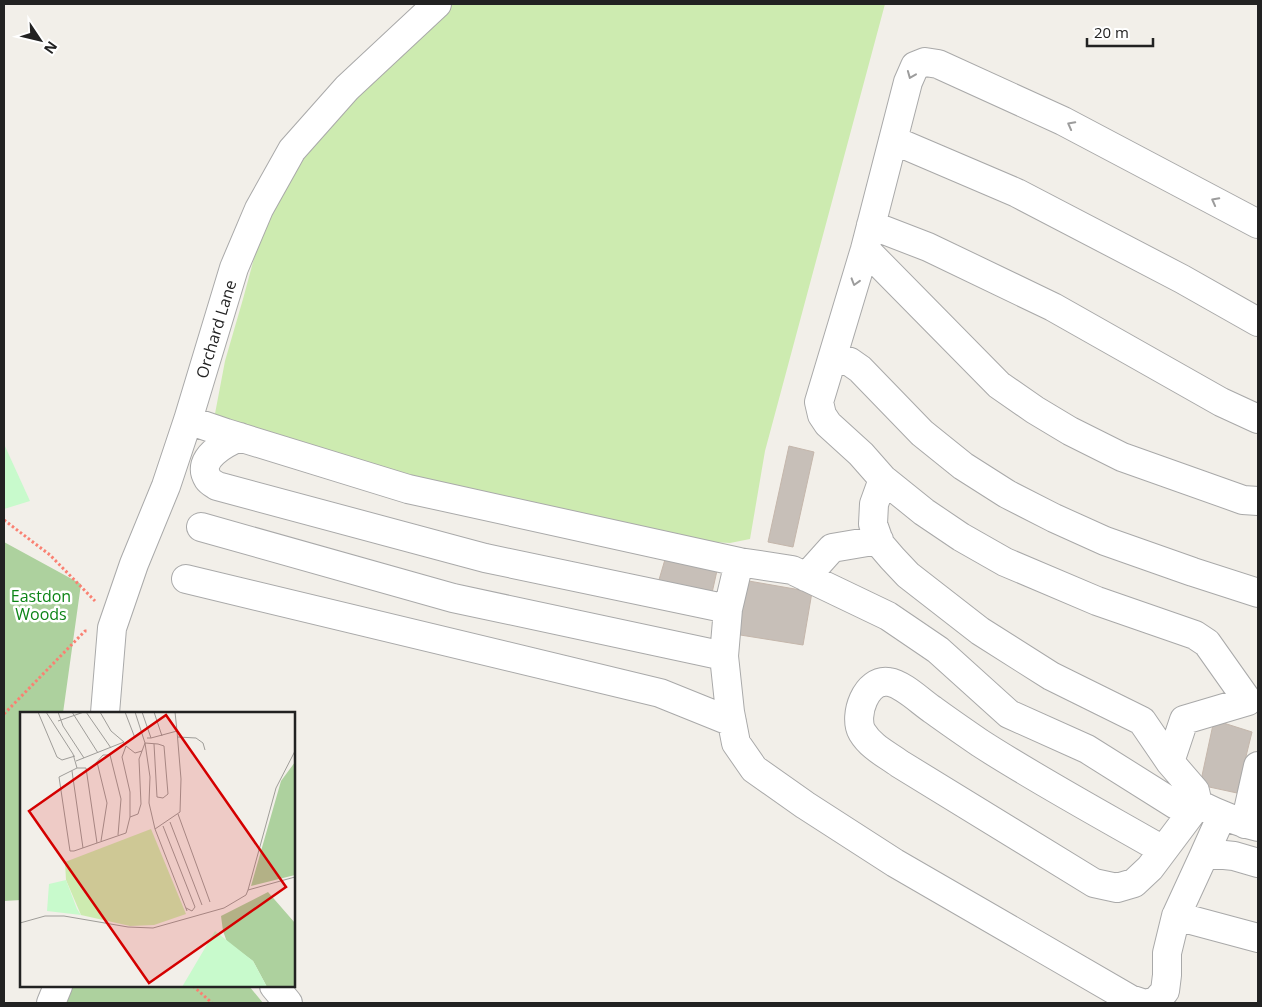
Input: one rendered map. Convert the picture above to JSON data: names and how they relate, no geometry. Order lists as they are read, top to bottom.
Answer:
{
  "streets": {
    "street": ["Orchard Lane"]
  },
  "parks": ["Eastdon Woods"],
  "scale_bar": "20 m",
  "north": "bottom right"
}
